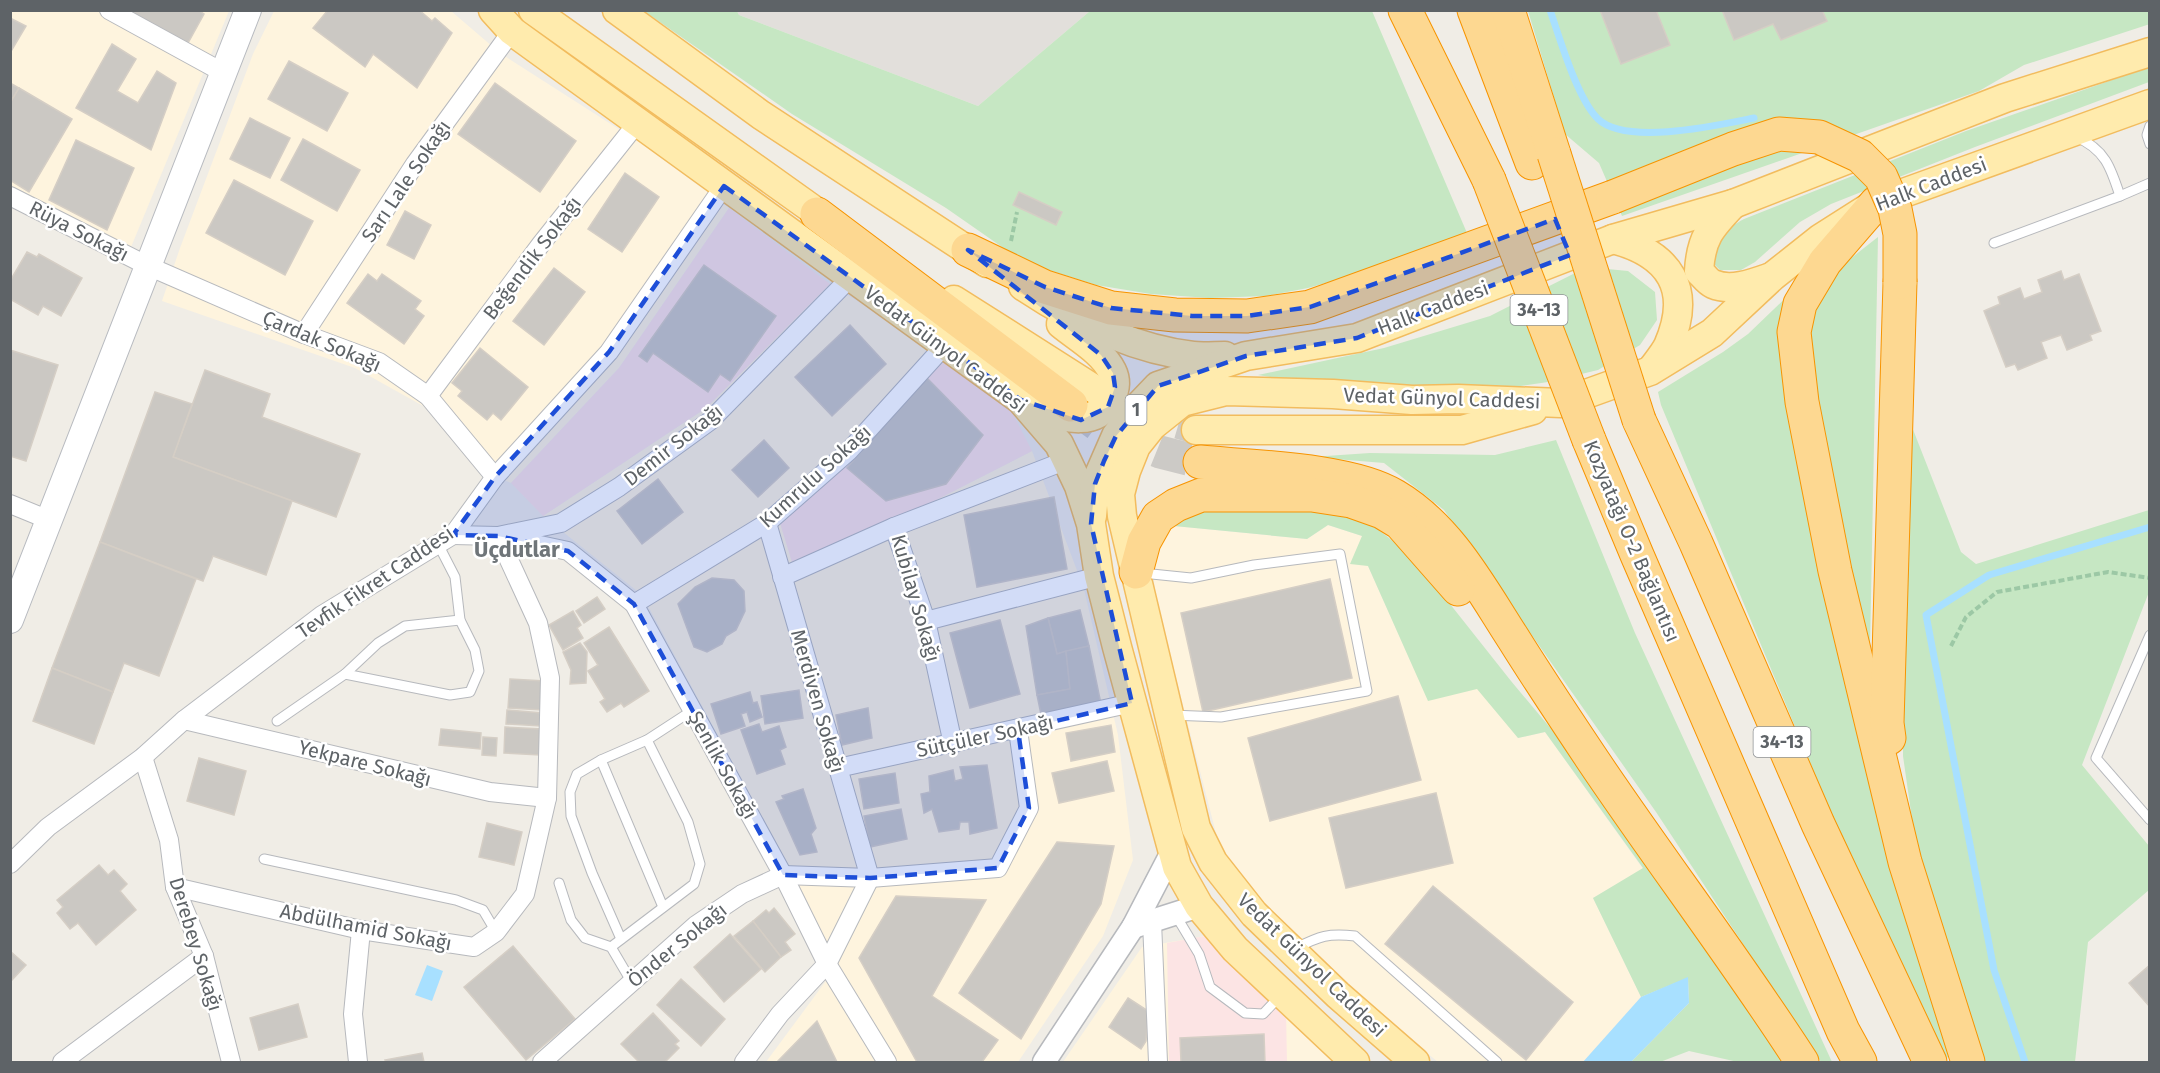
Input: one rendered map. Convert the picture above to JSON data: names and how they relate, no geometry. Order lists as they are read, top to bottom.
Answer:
{
  "streets": {
    "highway": ["34-13", "Kozyatağı O-2 Bağlantısı"],
    "main road": ["Halk Caddesi", "Vedat Günyol Caddesi", "1"],
    "street": [
      "Sarı Lale Sokağı",
      "Rüya Sokağı",
      "Beğendik Sokağı",
      "Çardak Sokağı",
      "Demir Sokağı",
      "Kumrulu Sokağı",
      "Tevfik Fikret Caddesi",
      "Kubilay Sokağı",
      "Merdiven Sokağı",
      "Sütçüler Sokağı",
      "Yekpare Sokağı",
      "Şenlik Sokağı",
      "Abdülhamid Sokağı",
      "Derebey Sokağı",
      "Önder Sokağı"
    ]
  },
  "crossings": [
    ["Sarı Lale Sokağı", "Çardak Sokağı"],
    ["Sarı Lale Sokağı", "Vedat Günyol Caddesi"],
    ["Halk Caddesi", "Vedat Günyol Caddesi"],
    ["Halk Caddesi", "1"],
    ["Rüya Sokağı", "Çardak Sokağı"],
    ["Beğendik Sokağı", "Çardak Sokağı"],
    ["Beğendik Sokağı", "Vedat Günyol Caddesi"],
    ["Çardak Sokağı", "Tevfik Fikret Caddesi"],
    ["Vedat Günyol Caddesi", "1"],
    ["Vedat Günyol Caddesi", "Demir Sokağı"],
    ["Vedat Günyol Caddesi", "Kumrulu Sokağı"],
    ["Vedat Günyol Caddesi", "Tevfik Fikret Caddesi"],
    ["Vedat Günyol Caddesi", "Kubilay Sokağı"],
    ["Vedat Günyol Caddesi", "Sütçüler Sokağı"],
    ["Demir Sokağı", "Tevfik Fikret Caddesi"],
    ["Demir Sokağı", "Şenlik Sokağı"],
    ["Demir Sokağı", "Abdülhamid Sokağı"],
    ["Kumrulu Sokağı", "Merdiven Sokağı"],
    ["Kumrulu Sokağı", "Şenlik Sokağı"],
    ["Tevfik Fikret Caddesi", "Yekpare Sokağı"],
    ["Tevfik Fikret Caddesi", "Derebey Sokağı"],
    ["Kubilay Sokağı", "Sütçüler Sokağı"],
    ["Merdiven Sokağı", "Sütçüler Sokağı"],
    ["Merdiven Sokağı", "Önder Sokağı"],
    ["Sütçüler Sokağı", "Önder Sokağı"],
    ["Yekpare Sokağı", "Abdülhamid Sokağı"],
    ["Şenlik Sokağı", "Abdülhamid Sokağı"],
    ["Şenlik Sokağı", "Önder Sokağı"],
    ["Abdülhamid Sokağı", "Derebey Sokağı"]
  ],
  "districts": ["Üçdutlar"]
}
